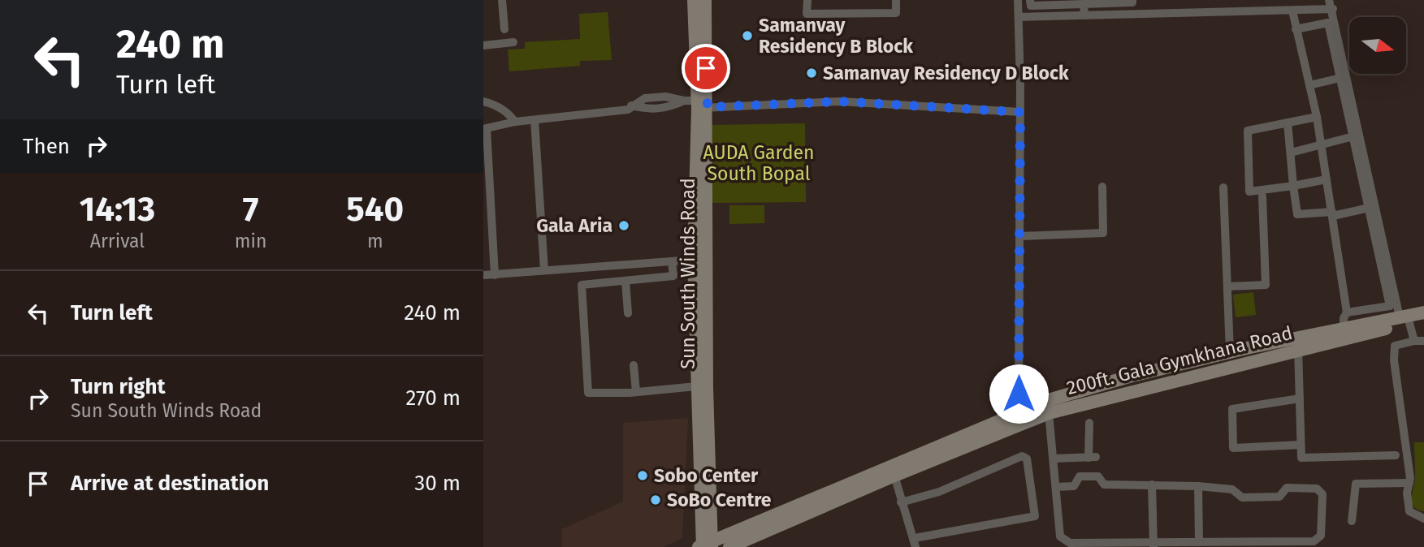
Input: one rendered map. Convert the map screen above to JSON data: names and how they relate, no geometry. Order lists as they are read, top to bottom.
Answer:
{
  "streets": {
    "street": ["Sun South Winds Road", "200ft. Gala Gymkhana Road"]
  },
  "parks": ["AUDA Garden South Bopal"],
  "places": [
    "Samanvay Residency B Block",
    "Samanvay Residency D Block",
    "Gala Aria",
    "Sobo Center",
    "SoBo Centre"
  ],
  "north": "right",
  "page": {
    "turn": ["240 m", "Turn left"],
    "then": "Then",
    "eta": [
      "14:13",
      "Arrival",
      "7",
      "min",
      "540",
      "m"
    ],
    "list": [
      {
        "name": "Turn left",
        "value": "240 m"
      },
      {
        "name": "Turn right",
        "note": "Sun South Winds Road",
        "value": "270 m"
      },
      {
        "name": "Arrive at destination",
        "value": "30 m"
      }
    ]
  }
}
